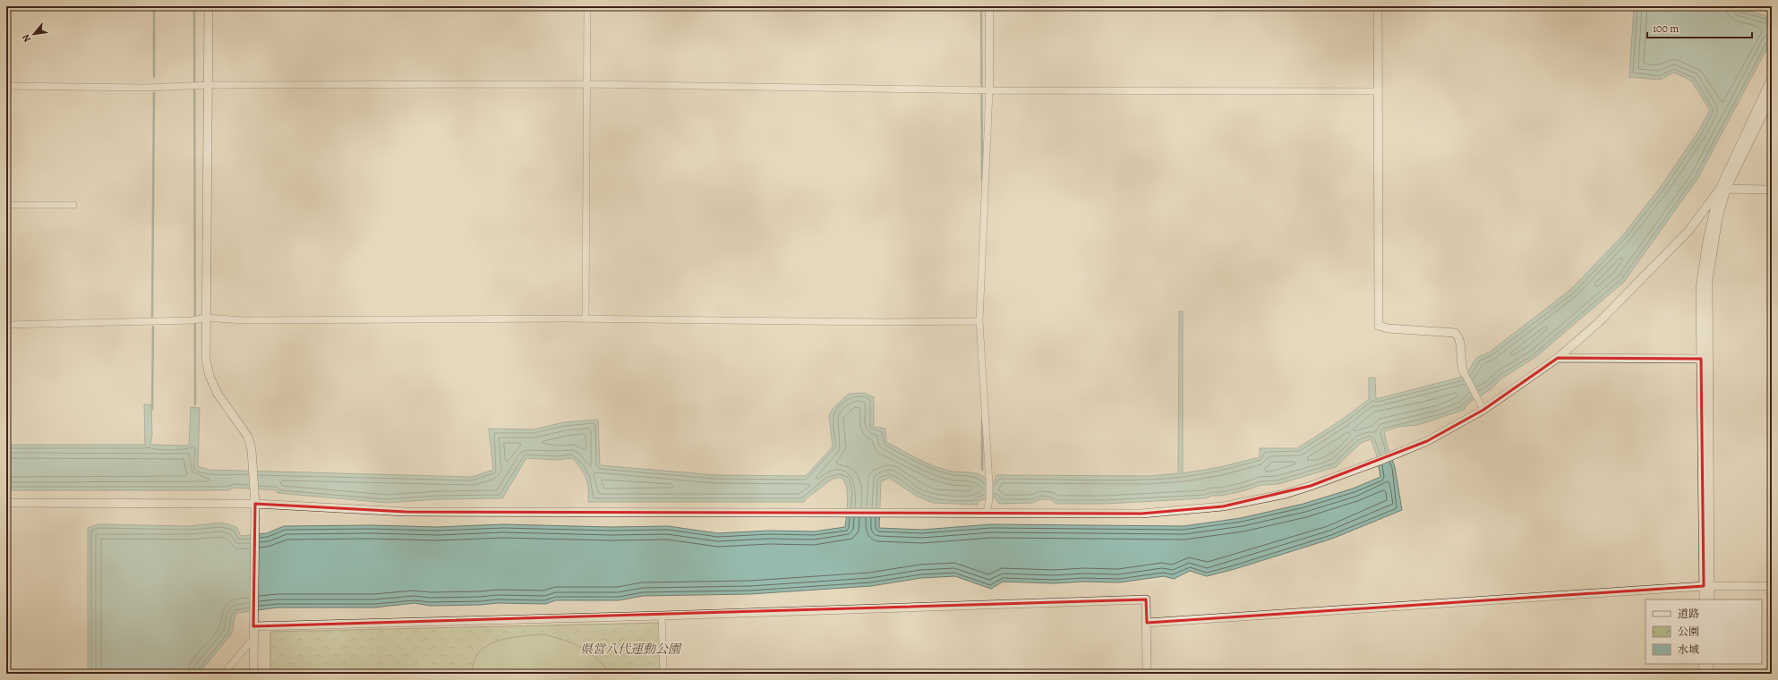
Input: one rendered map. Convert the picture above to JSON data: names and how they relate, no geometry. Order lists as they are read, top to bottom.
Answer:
{
  "parks": ["県営八代運動公園"],
  "legend": ["道路", "公園", "水域"],
  "scale_bar": "100 m",
  "north": "bottom left"
}
